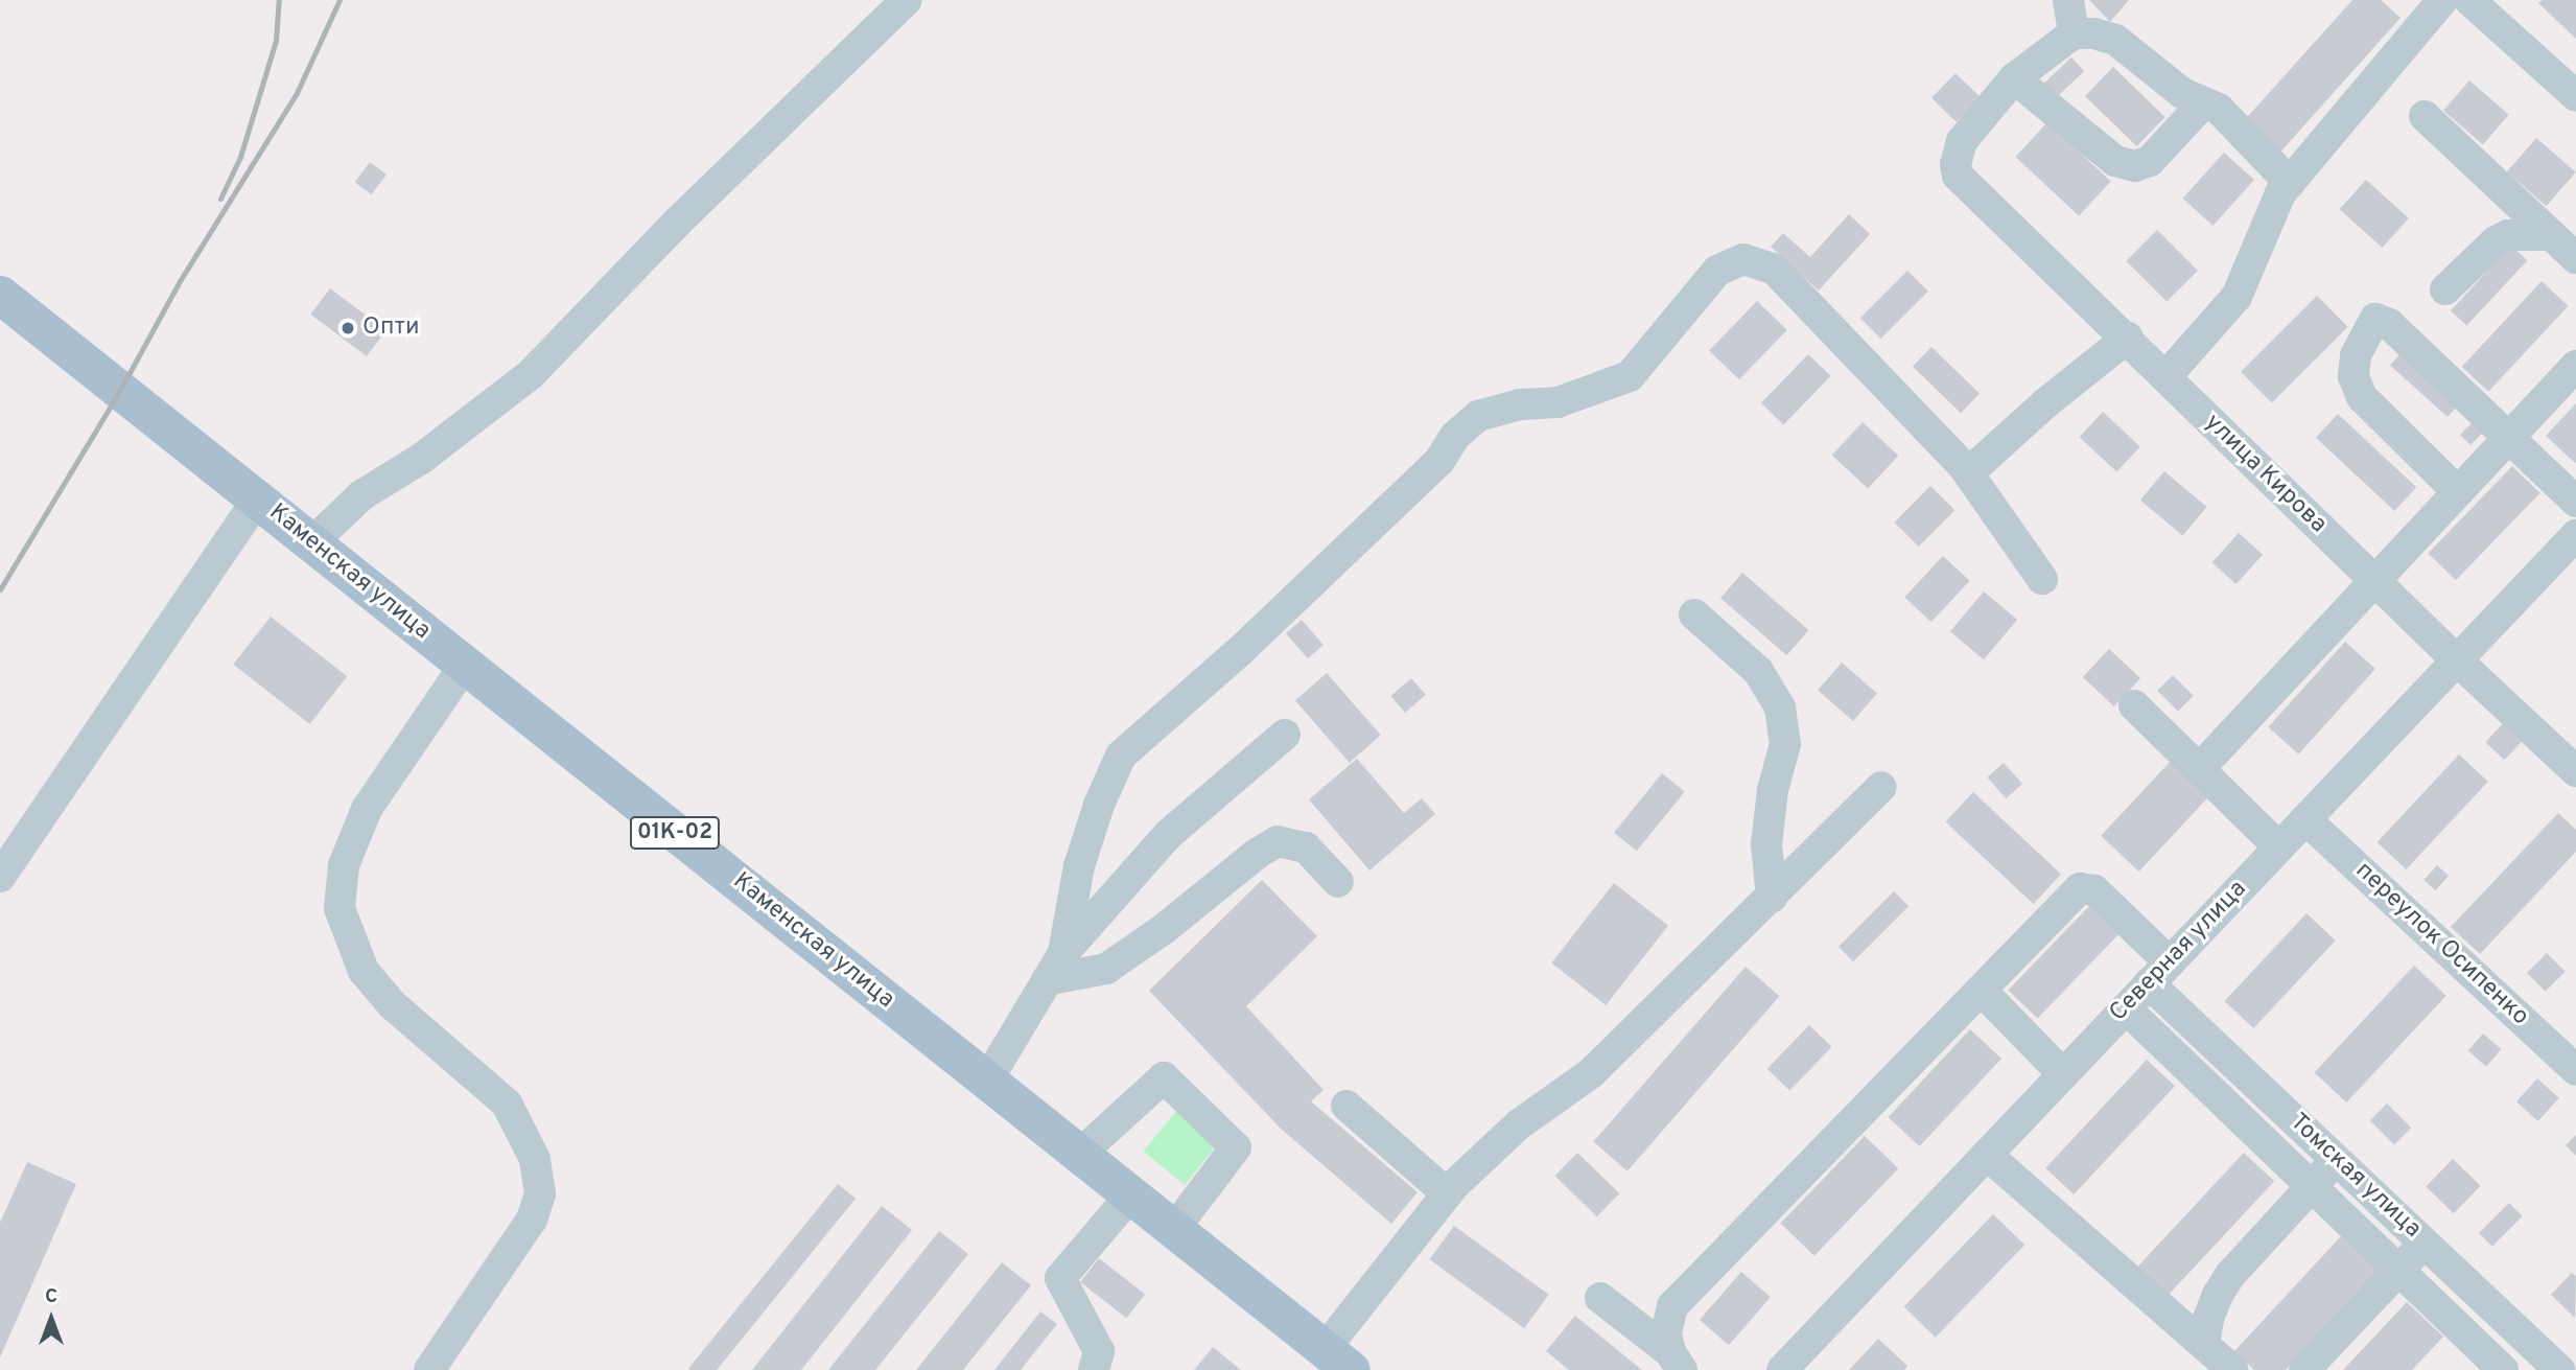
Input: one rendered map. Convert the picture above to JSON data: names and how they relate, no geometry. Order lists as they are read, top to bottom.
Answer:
{
  "streets": {
    "main road": ["Каменская улица", "01К-02"],
    "street": [
      "улица Кирова",
      "переулок Осипенко",
      "Северная улица",
      "Томская улица"
    ]
  },
  "crossings": [
    ["улица Кирова", "Северная улица"],
    ["переулок Осипенко", "Северная улица"],
    ["Северная улица", "Томская улица"]
  ],
  "places": ["Опти"],
  "north": "top"
}
